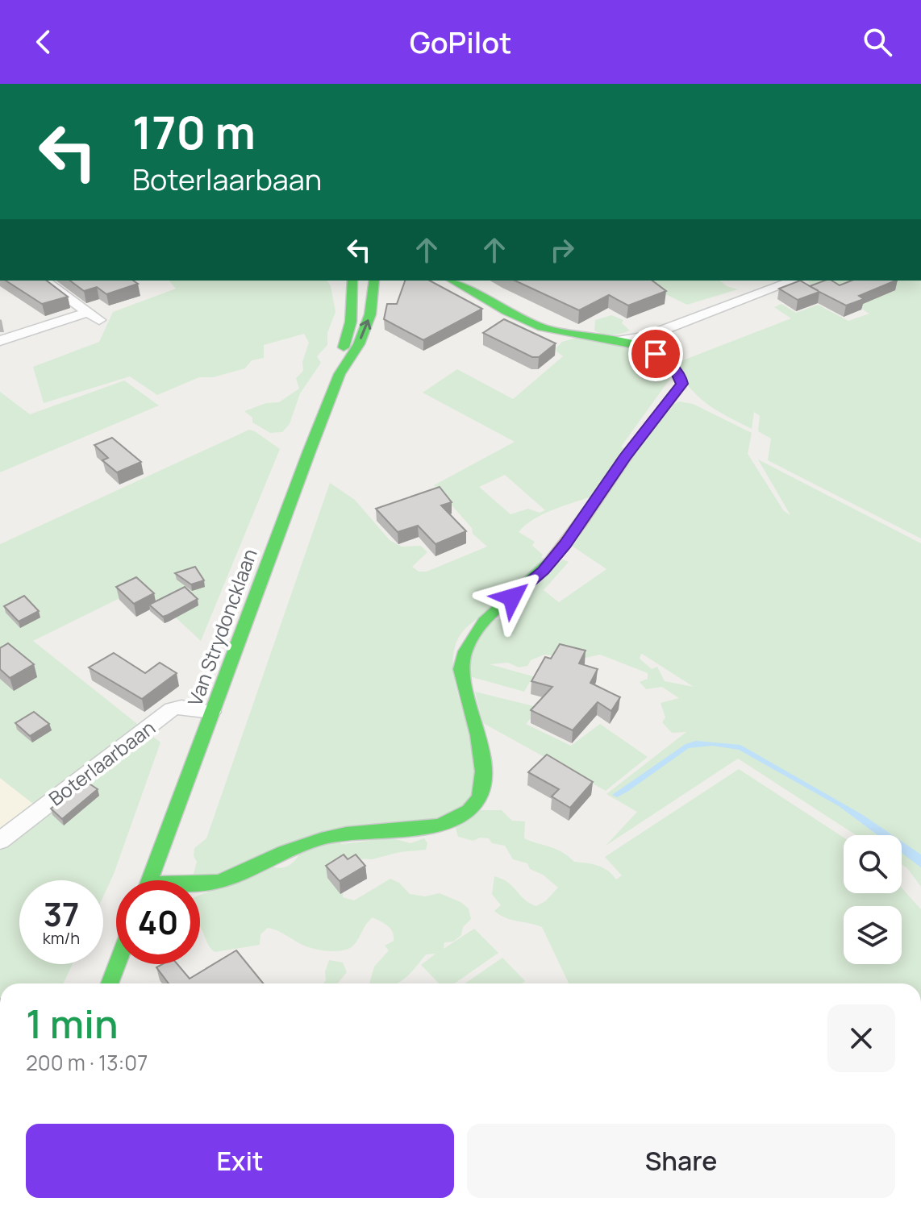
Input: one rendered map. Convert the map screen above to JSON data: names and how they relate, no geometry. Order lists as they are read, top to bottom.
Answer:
{
  "streets": {
    "street": ["Van Strydoncklaan", "Boterlaarbaan"]
  },
  "crossings": [
    ["Van Strydoncklaan", "Boterlaarbaan"]
  ],
  "page": {
    "header": "GoPilot",
    "turn": ["170 m", "Boterlaarbaan"],
    "speed": "37 km/h",
    "limit": "40",
    "heading": ["1 min", "200 m · 13:07"],
    "buttons": ["Exit", "Share"]
  }
}
